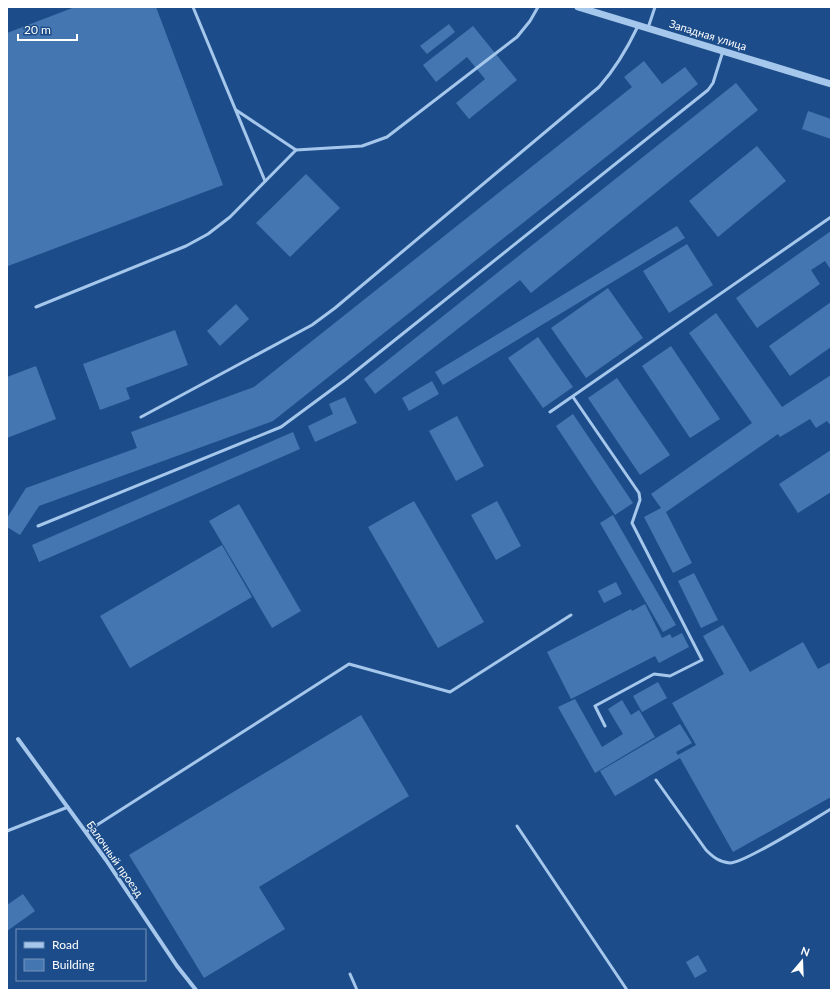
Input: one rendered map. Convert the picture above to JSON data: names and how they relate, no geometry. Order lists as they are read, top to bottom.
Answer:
{
  "streets": {
    "street": ["Западная улица", "Балочный проезд"]
  },
  "legend": ["Road", "Building"],
  "scale_bar": "20 m",
  "north": "top"
}
